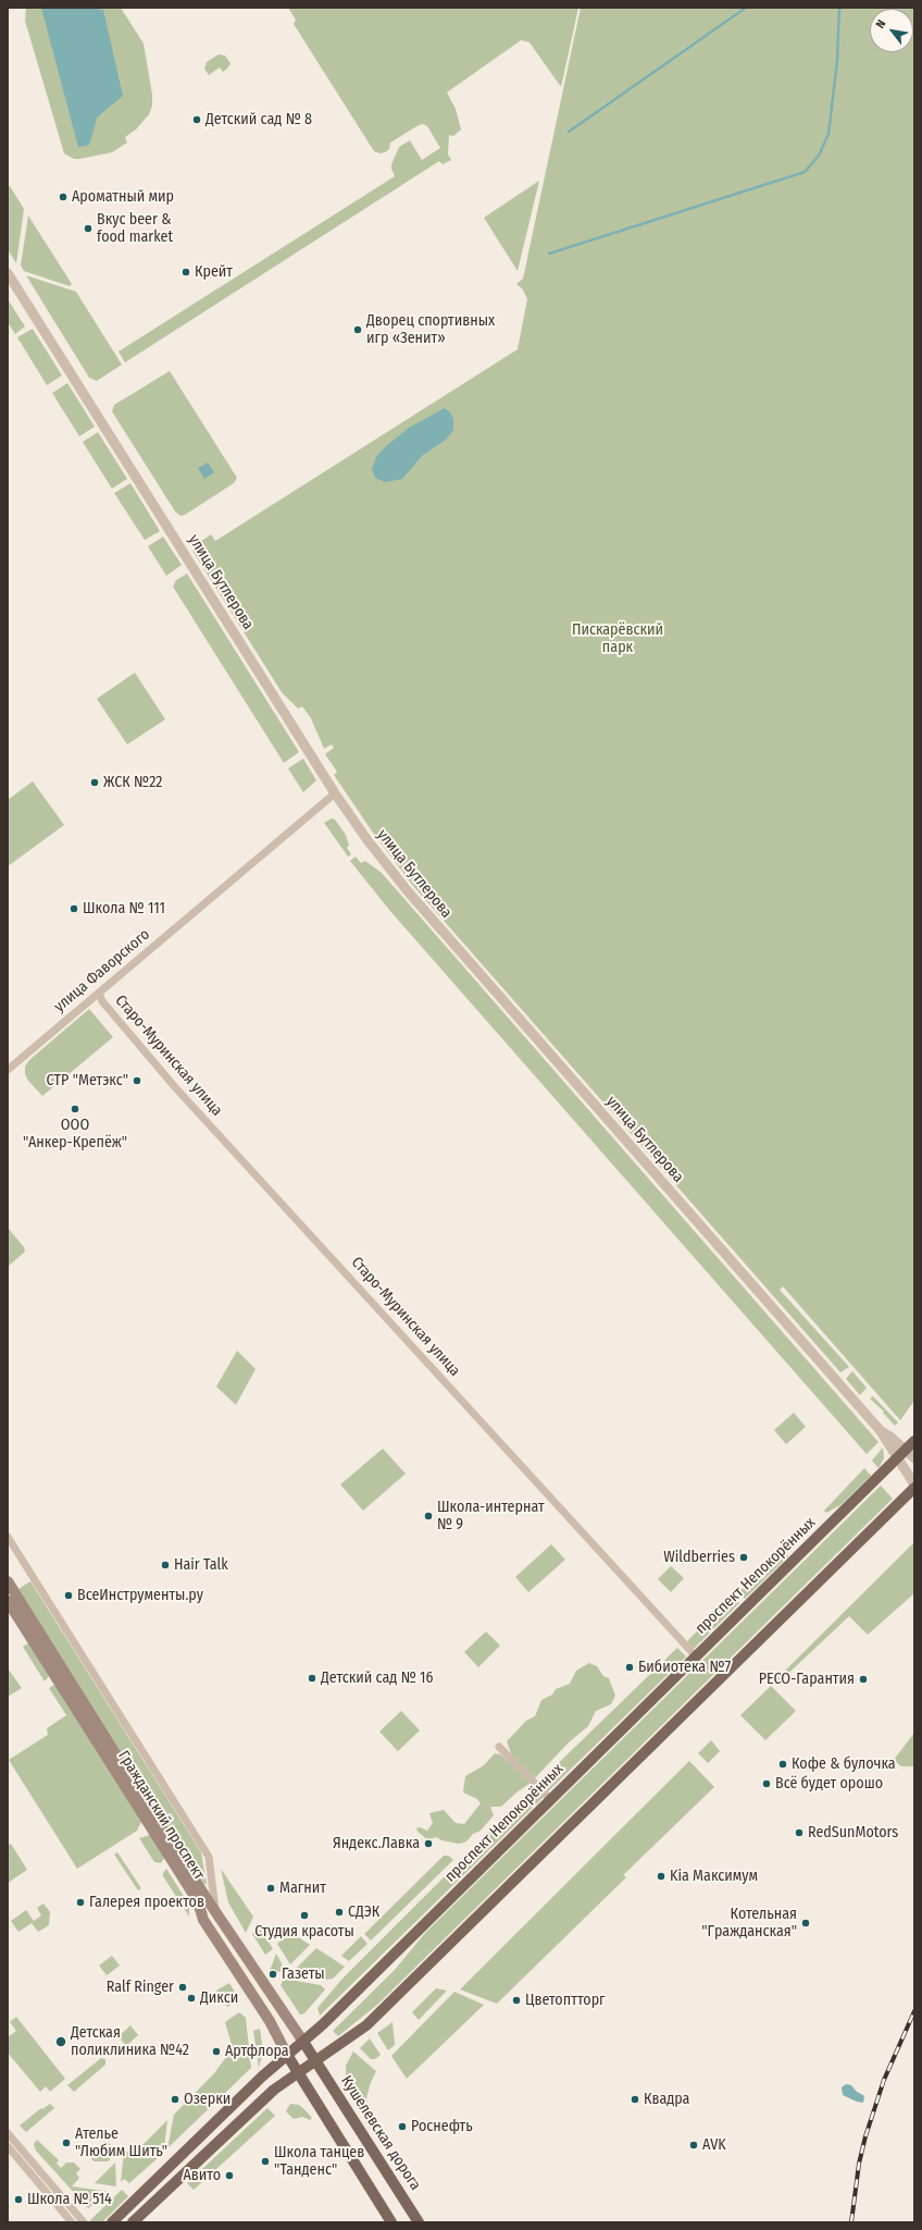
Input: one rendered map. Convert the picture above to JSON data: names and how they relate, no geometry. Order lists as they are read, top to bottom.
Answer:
{
  "streets": {
    "main road": ["проспект Непокорённых", "Гражданский проспект", "Кушелевская дорога"],
    "street": ["улица Бутлерова", "улица Фаворского", "Старо-Муринская улица"]
  },
  "crossings": [
    ["улица Бутлерова", "улица Фаворского"],
    ["улица Бутлерова", "проспект Непокорённых"],
    ["улица Фаворского", "Старо-Муринская улица"],
    ["Старо-Муринская улица", "проспект Непокорённых"],
    ["проспект Непокорённых", "Гражданский проспект"],
    ["Гражданский проспект", "Кушелевская дорога"]
  ],
  "parks": ["Пискарёвский парк"],
  "places": [
    "Детский сад № 8",
    "Ароматный мир",
    "Вкус beer & food market",
    "Крейт",
    "Дворец спортивных игр «Зенит»",
    "ЖСК №22",
    "Школа № 111",
    "СТР \"Метэкс\"",
    "ООО \"Анкер-Крепёж\"",
    "Школа-интернат № 9",
    "Wildberries",
    "Hair Talk",
    "ВсеИнструменты.ру",
    "Бибиотека №7",
    "Детский сад № 16",
    "РЕСО-Гарантия",
    "Кофе & булочка",
    "Всё будет орошо",
    "RedSunMotors",
    "Яндекс.Лавка",
    "Kia Максимум",
    "Магнит",
    "Галерея проектов",
    "СДЭК",
    "Студия красоты",
    "Котельная \"Гражданская\"",
    "Газеты",
    "Ralf Ringer",
    "Дикси",
    "Цветоптторг",
    "Детская поликлиника №42",
    "Артфлора",
    "Озерки",
    "Квадра",
    "Роснефть",
    "Ателье \"Любим Шить\"",
    "AVK",
    "Школа танцев \"Танденс\"",
    "Авито",
    "Школа № 514"
  ],
  "north": "top left"
}
